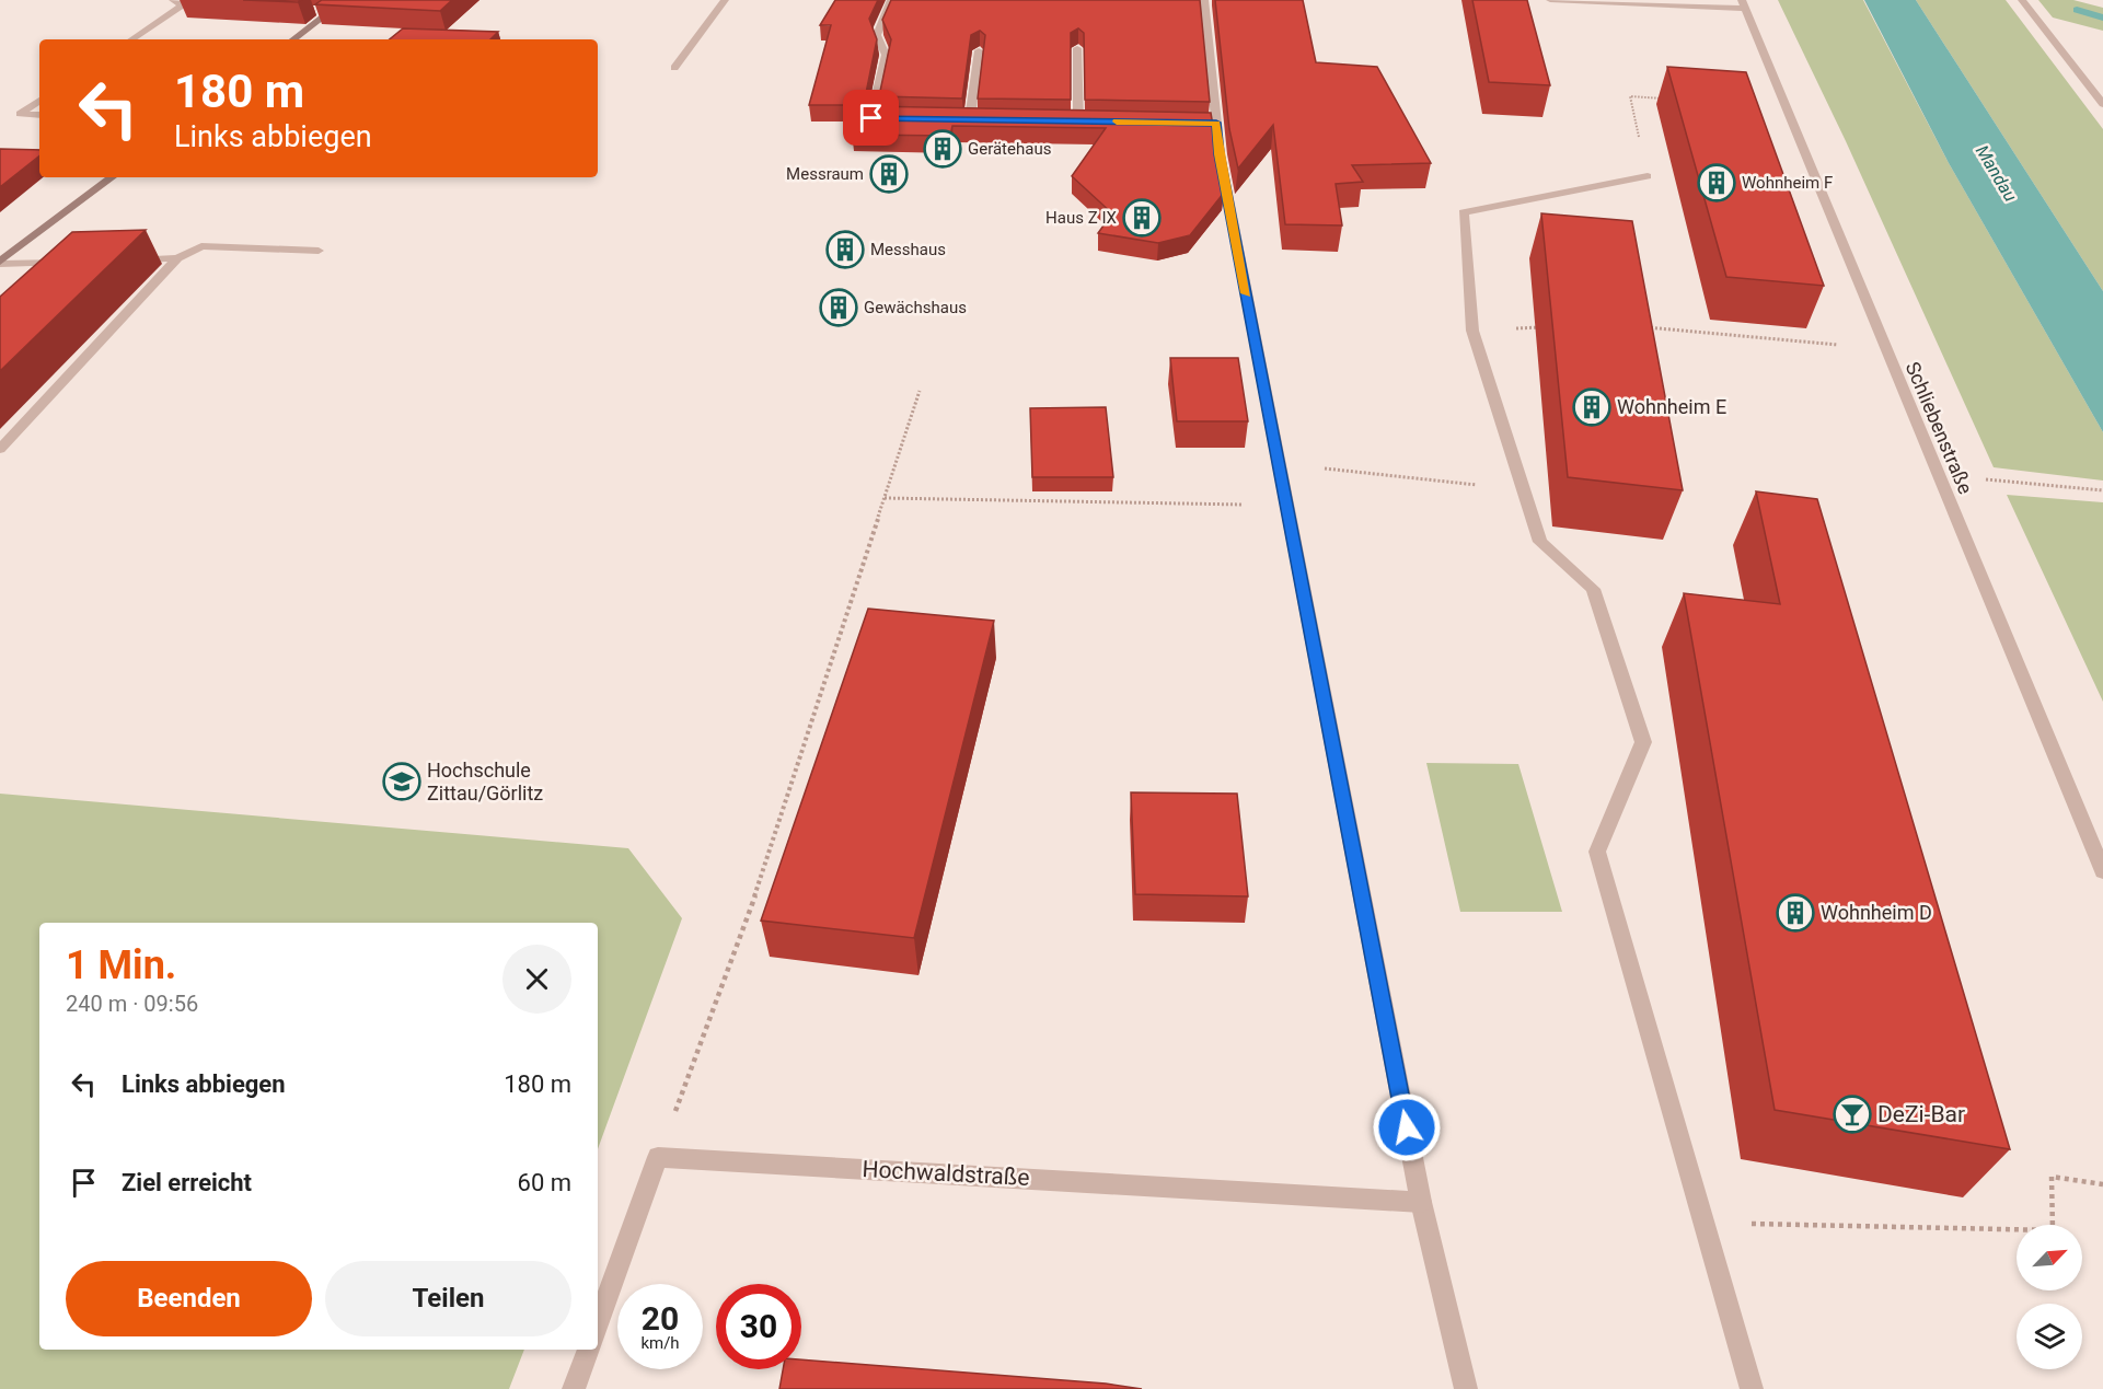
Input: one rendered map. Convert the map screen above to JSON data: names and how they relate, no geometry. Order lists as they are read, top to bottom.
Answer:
{
  "streets": {
    "street": ["Schliebenstraße", "Hochwaldstraße"]
  },
  "water": ["Mandau"],
  "places": {
    "building": [
      "Gerätehaus",
      "Messraum",
      "Wohnheim F",
      "Haus Z IX",
      "Messhaus",
      "Gewächshaus",
      "Wohnheim E",
      "Wohnheim D"
    ],
    "school or university": ["Hochschule Zittau/Görlitz"],
    "bar": ["DeZi-Bar"]
  },
  "north": "top right",
  "page": {
    "turn": ["180 m", "Links abbiegen"],
    "heading": ["1 Min.", "240 m · 09:56"],
    "list": [
      {
        "name": "Links abbiegen",
        "value": "180 m"
      },
      {
        "name": "Ziel erreicht",
        "value": "60 m"
      }
    ],
    "buttons": ["Beenden", "Teilen"],
    "speed": "20 km/h",
    "limit": "30"
  }
}
